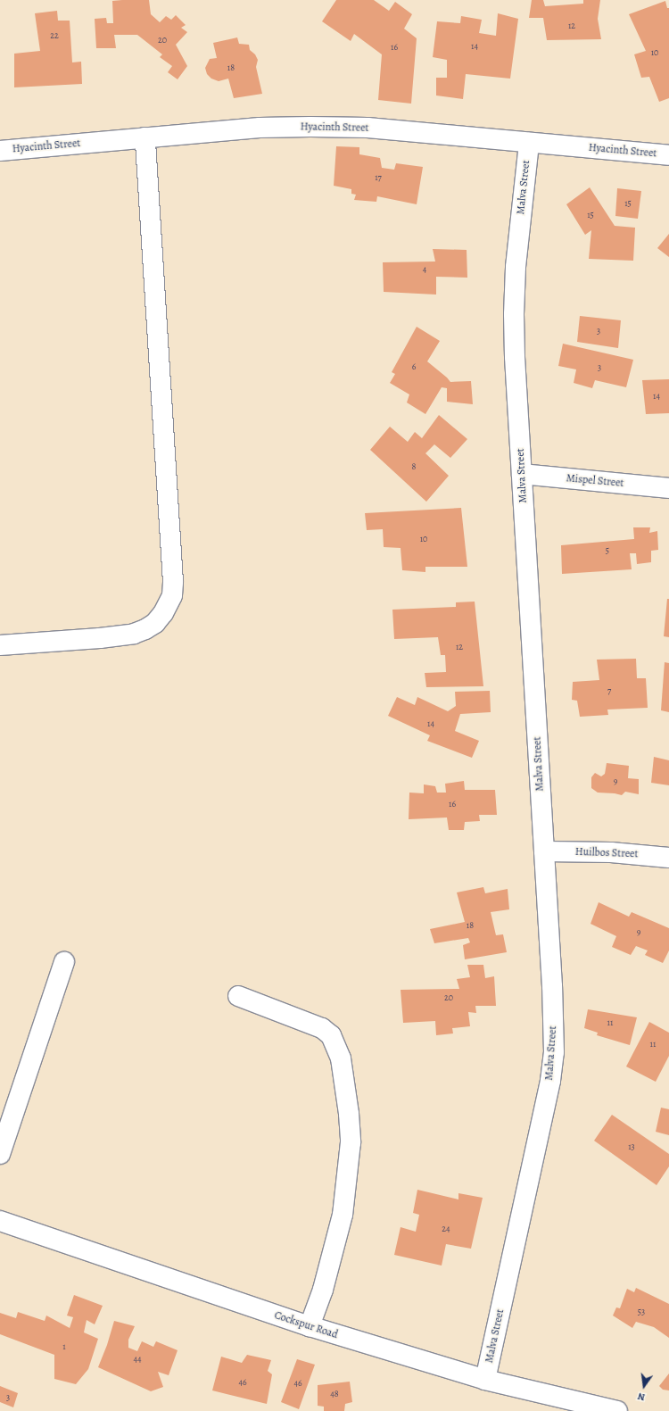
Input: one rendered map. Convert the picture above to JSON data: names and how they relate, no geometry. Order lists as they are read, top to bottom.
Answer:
{
  "streets": {
    "street": [
      "Hyacinth Street",
      "Malva Street",
      "Mispel Street",
      "Huilbos Street",
      "Cockspur Road"
    ]
  },
  "crossings": [
    ["Hyacinth Street", "Malva Street"],
    ["Malva Street", "Mispel Street"],
    ["Malva Street", "Huilbos Street"],
    ["Malva Street", "Cockspur Road"]
  ],
  "house_numbers": [
    "12",
    "22",
    "20",
    "14",
    "16",
    "10",
    "18",
    "17",
    "15",
    "15",
    "4",
    "3",
    "6",
    "3",
    "14",
    "8",
    "10",
    "5",
    "12",
    "7",
    "14",
    "9",
    "16",
    "18",
    "9",
    "20",
    "11",
    "11",
    "13",
    "24",
    "53",
    "1",
    "44",
    "46",
    "46",
    "48",
    "3"
  ],
  "north": "bottom"
}
